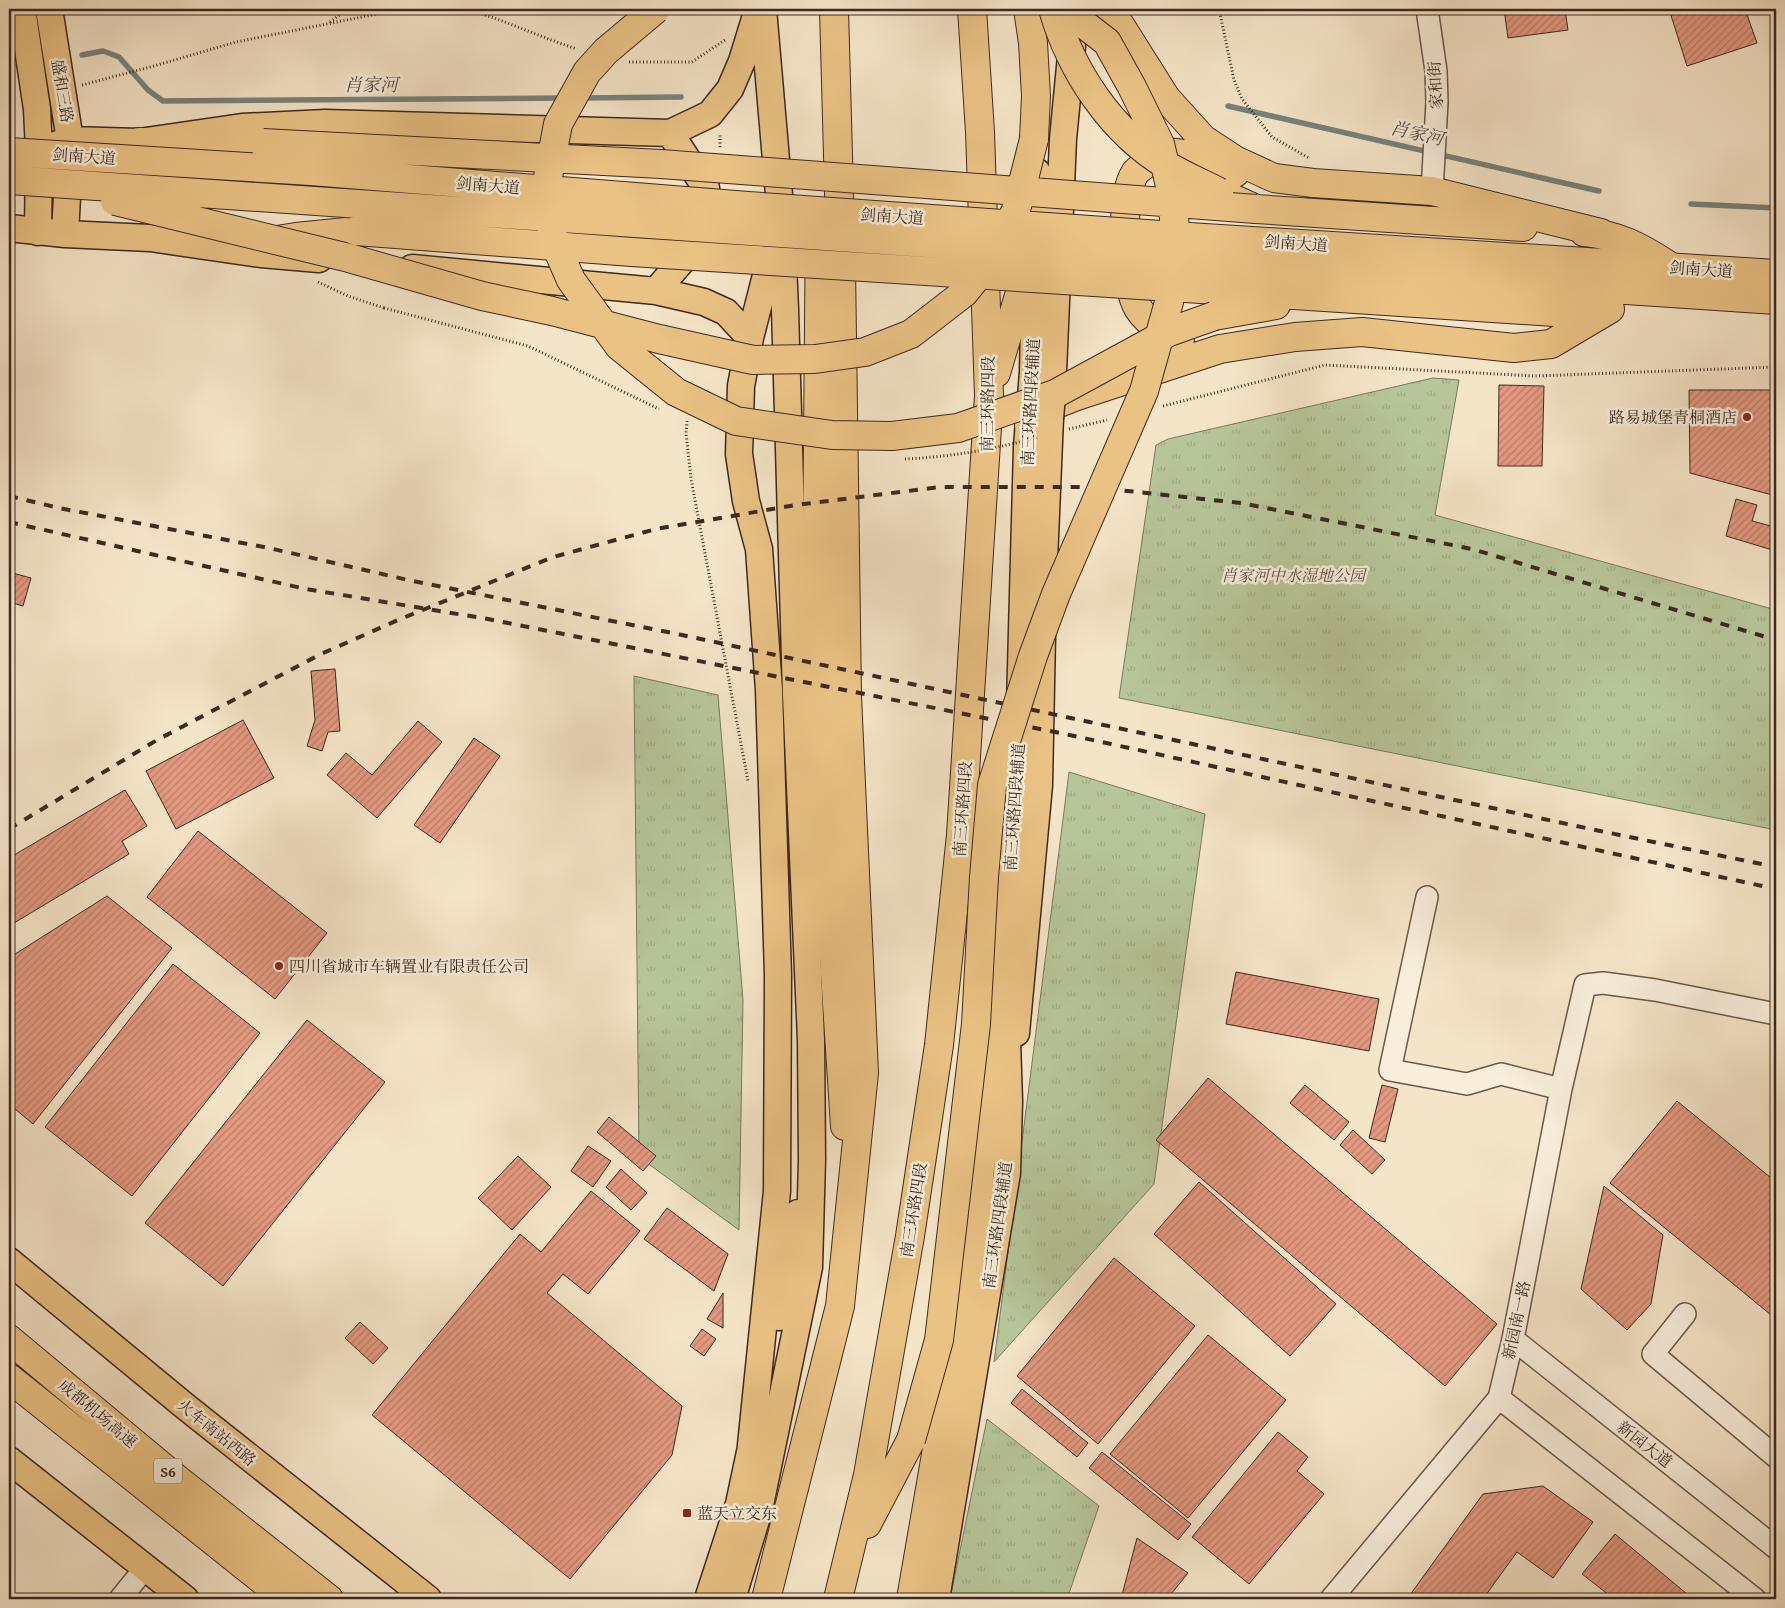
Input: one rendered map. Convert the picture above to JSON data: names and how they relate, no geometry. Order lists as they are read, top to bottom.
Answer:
{
  "streets": {
    "highway": [
      "剑南大道",
      "南三环路四段",
      "成都机场高速",
      "S6"
    ],
    "main road": ["盛和三路", "南三环路四段辅道", "火车南站西路"],
    "street": ["家和街", "新园南一路", "新园大道"]
  },
  "crossings": [
    ["新园南一路", "新园大道"]
  ],
  "water": ["肖家河"],
  "parks": ["肖家河中水湿地公园"],
  "places": {
    "other": ["路易城堡青桐酒店", "四川省城市车辆置业有限责任公司"],
    "transit": ["蓝天立交东"]
  }
}
